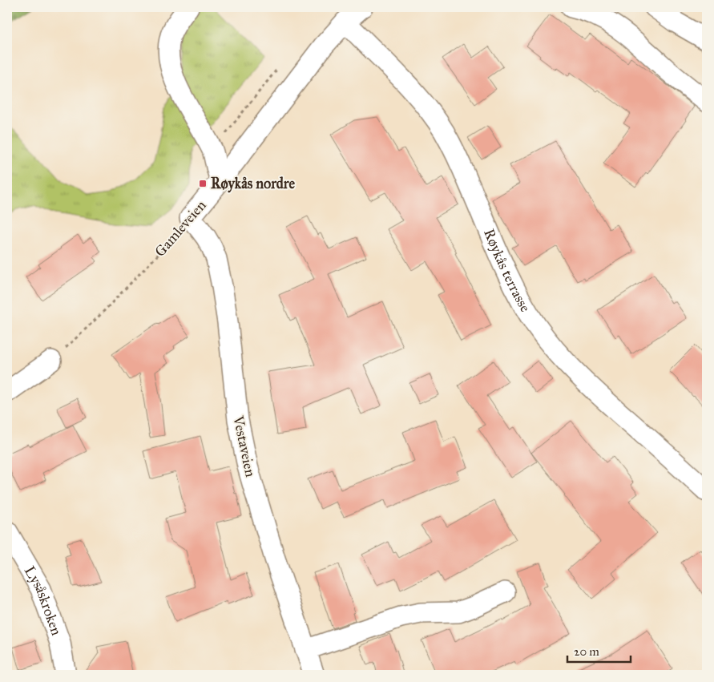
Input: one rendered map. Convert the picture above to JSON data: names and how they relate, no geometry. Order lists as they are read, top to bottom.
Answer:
{
  "streets": {
    "street": [
      "Gamleveien",
      "Røykås terrasse",
      "Vestaveien",
      "Lysåskroken"
    ]
  },
  "crossings": [
    ["Gamleveien", "Røykås terrasse"],
    ["Gamleveien", "Vestaveien"]
  ],
  "places": {
    "transit": ["Røykås nordre"]
  },
  "scale_bar": "20 m"
}
